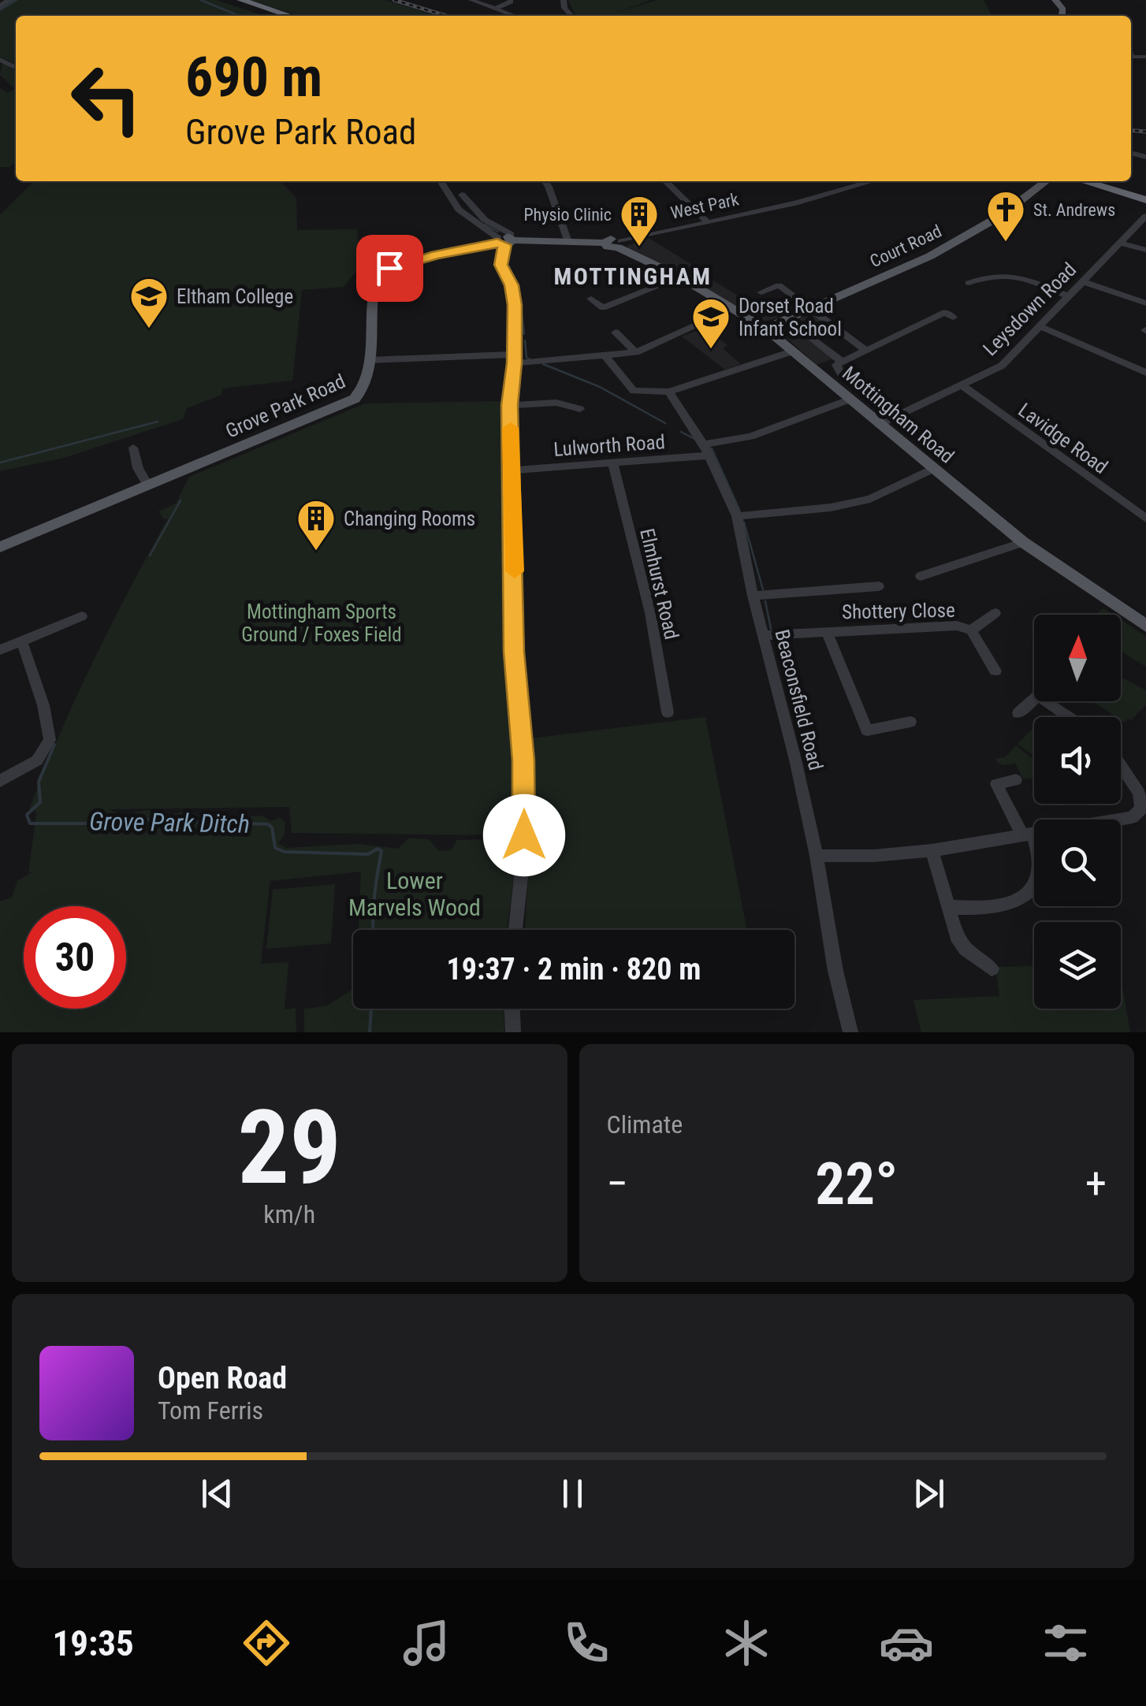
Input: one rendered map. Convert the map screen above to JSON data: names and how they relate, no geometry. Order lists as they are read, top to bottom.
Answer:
{
  "streets": {
    "main road": ["Court Road", "Grove Park Road", "Mottingham Road"],
    "street": [
      "West Park",
      "Leysdown Road",
      "Lavidge Road",
      "Lulworth Road",
      "Elmhurst Road",
      "Shottery Close",
      "Beaconsfield Road"
    ]
  },
  "crossings": [
    ["West Park", "Mottingham Road"],
    ["Court Road", "Mottingham Road"],
    ["Leysdown Road", "Mottingham Road"],
    ["Leysdown Road", "Lavidge Road"],
    ["Mottingham Road", "Lulworth Road"],
    ["Lulworth Road", "Elmhurst Road"],
    ["Lulworth Road", "Beaconsfield Road"],
    ["Shottery Close", "Beaconsfield Road"]
  ],
  "districts": ["MOTTINGHAM"],
  "water": ["Grove Park Ditch"],
  "parks": ["Mottingham Sports Ground / Foxes Field", "Lower Marvels Wood"],
  "places": {
    "church": ["St. Andrews"],
    "building": ["Physio Clinic", "Changing Rooms"],
    "school or university": ["Eltham College", "Dorset Road Infant School"]
  },
  "north": "top",
  "page": {
    "turn": ["690 m", "Grove Park Road"],
    "limit": "30",
    "trip": "19:37 · 2 min · 820 m",
    "tile": [
      ["29", "km/h"],
      "Climate"
    ],
    "heat": ["−", "22°", "+"],
    "song": ["Open Road", "Tom Ferris"],
    "tabs": "19:35"
  }
}
